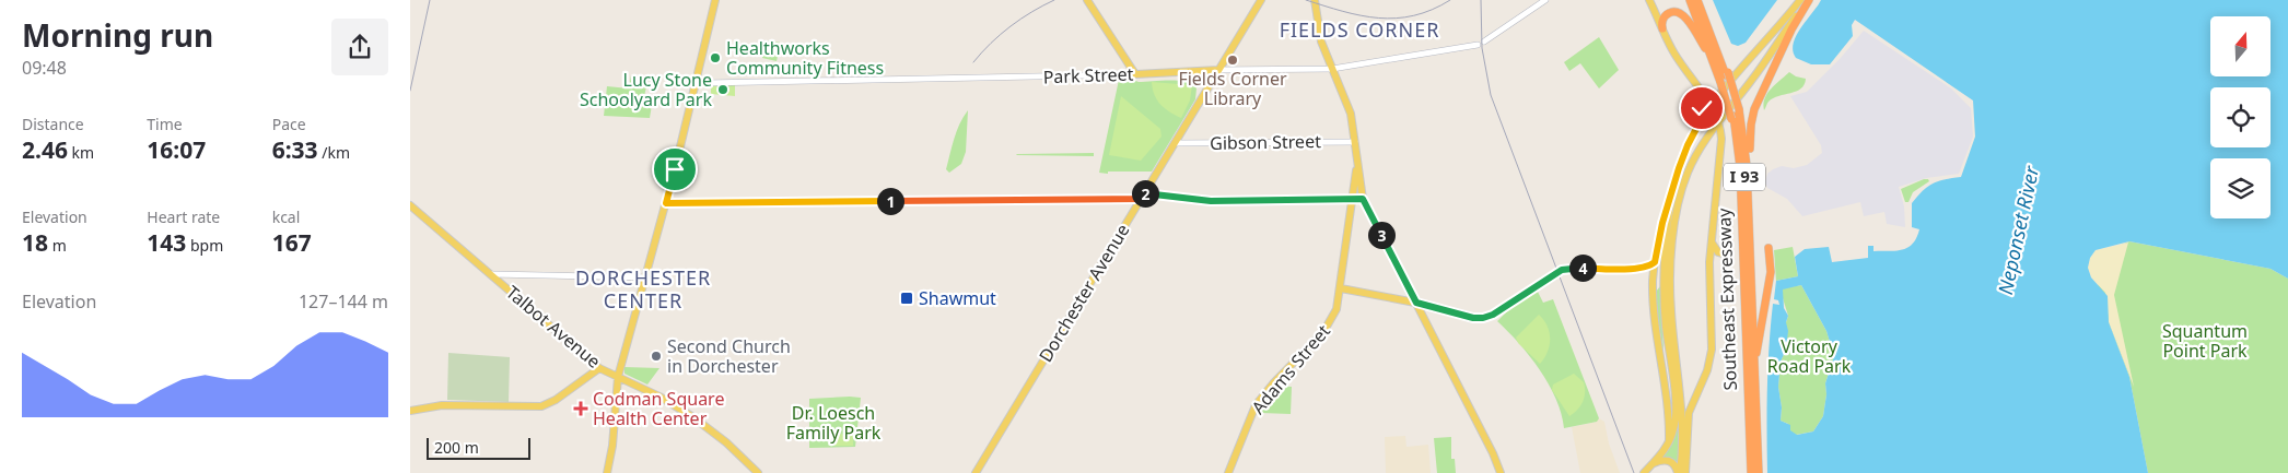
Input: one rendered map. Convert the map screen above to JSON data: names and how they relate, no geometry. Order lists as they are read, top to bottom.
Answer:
{
  "streets": {
    "highway": ["I 93", "Southeast Expressway"],
    "main road": [
      "Park Street",
      "Dorchester Avenue",
      "Talbot Avenue",
      "Adams Street"
    ],
    "street": ["Gibson Street"]
  },
  "crossings": [
    ["Park Street", "Dorchester Avenue"],
    ["Park Street", "Adams Street"],
    ["Gibson Street", "Dorchester Avenue"],
    ["Gibson Street", "Adams Street"],
    ["I 93", "Southeast Expressway"]
  ],
  "districts": ["FIELDS CORNER", "DORCHESTER CENTER"],
  "water": ["Neponset River"],
  "parks": ["Squantum Point Park", "Victory Road Park", "Dr. Loesch Family Park"],
  "places": {
    "other": [
      "Healthworks Community Fitness",
      "Fields Corner Library",
      "Lucy Stone Schoolyard Park",
      "Second Church in Dorchester"
    ],
    "transit": ["Shawmut"],
    "health": ["Codman Square Health Center"]
  },
  "scale_bar": "200 m",
  "north": "top",
  "page": {
    "heading": ["Morning run", "09:48"],
    "stats": [
      ["Distance", "2.46 km"],
      ["Time", "16:07"],
      ["Pace", "6:33 /km"],
      ["Elevation", "18 m"],
      ["Heart rate", "143 bpm"],
      ["kcal", "167"]
    ],
    "pins": [
      "2",
      "1",
      "3",
      "4"
    ],
    "chart": ["Elevation", "127–144 m"],
    "scale": "200 m"
  }
}
